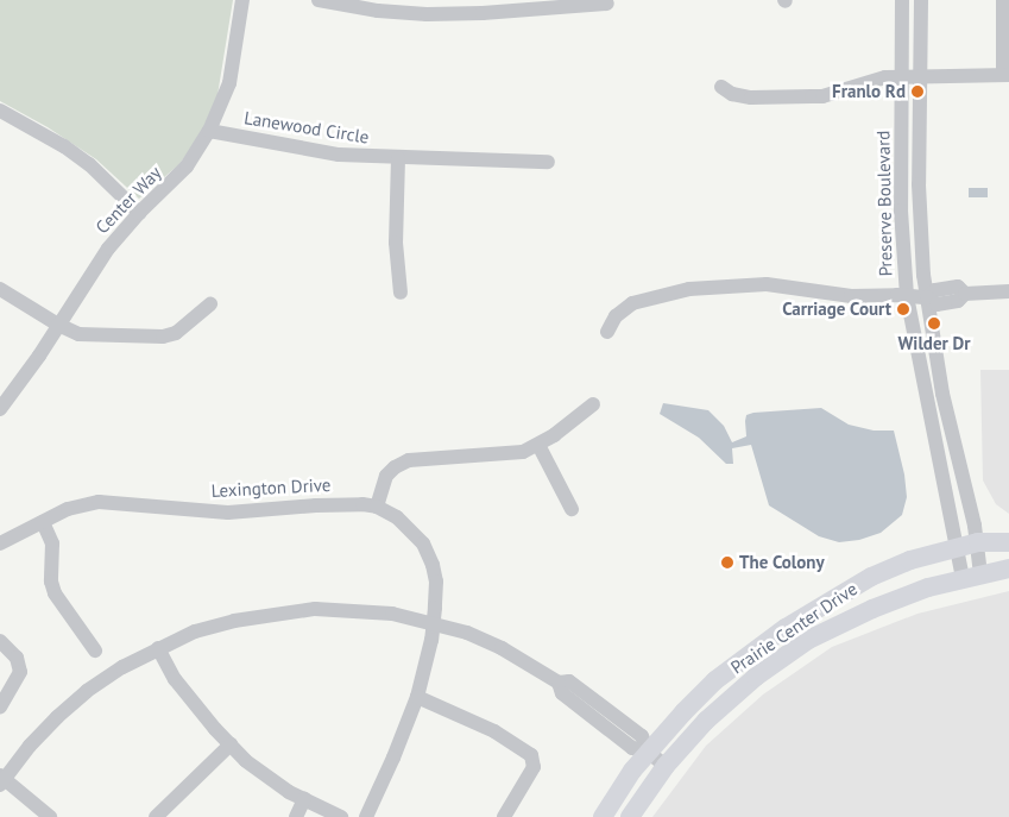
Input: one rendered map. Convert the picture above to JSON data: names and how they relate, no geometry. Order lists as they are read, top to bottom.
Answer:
{
  "streets": {
    "main road": ["Prairie Center Drive"],
    "street": [
      "Lanewood Circle",
      "Center Way",
      "Preserve Boulevard",
      "Lexington Drive"
    ]
  },
  "crossings": [
    ["Lanewood Circle", "Center Way"],
    ["Preserve Boulevard", "Prairie Center Drive"]
  ],
  "places": [
    "Franlo Rd",
    "Carriage Court",
    "Wilder Dr",
    "The Colony"
  ]
}
